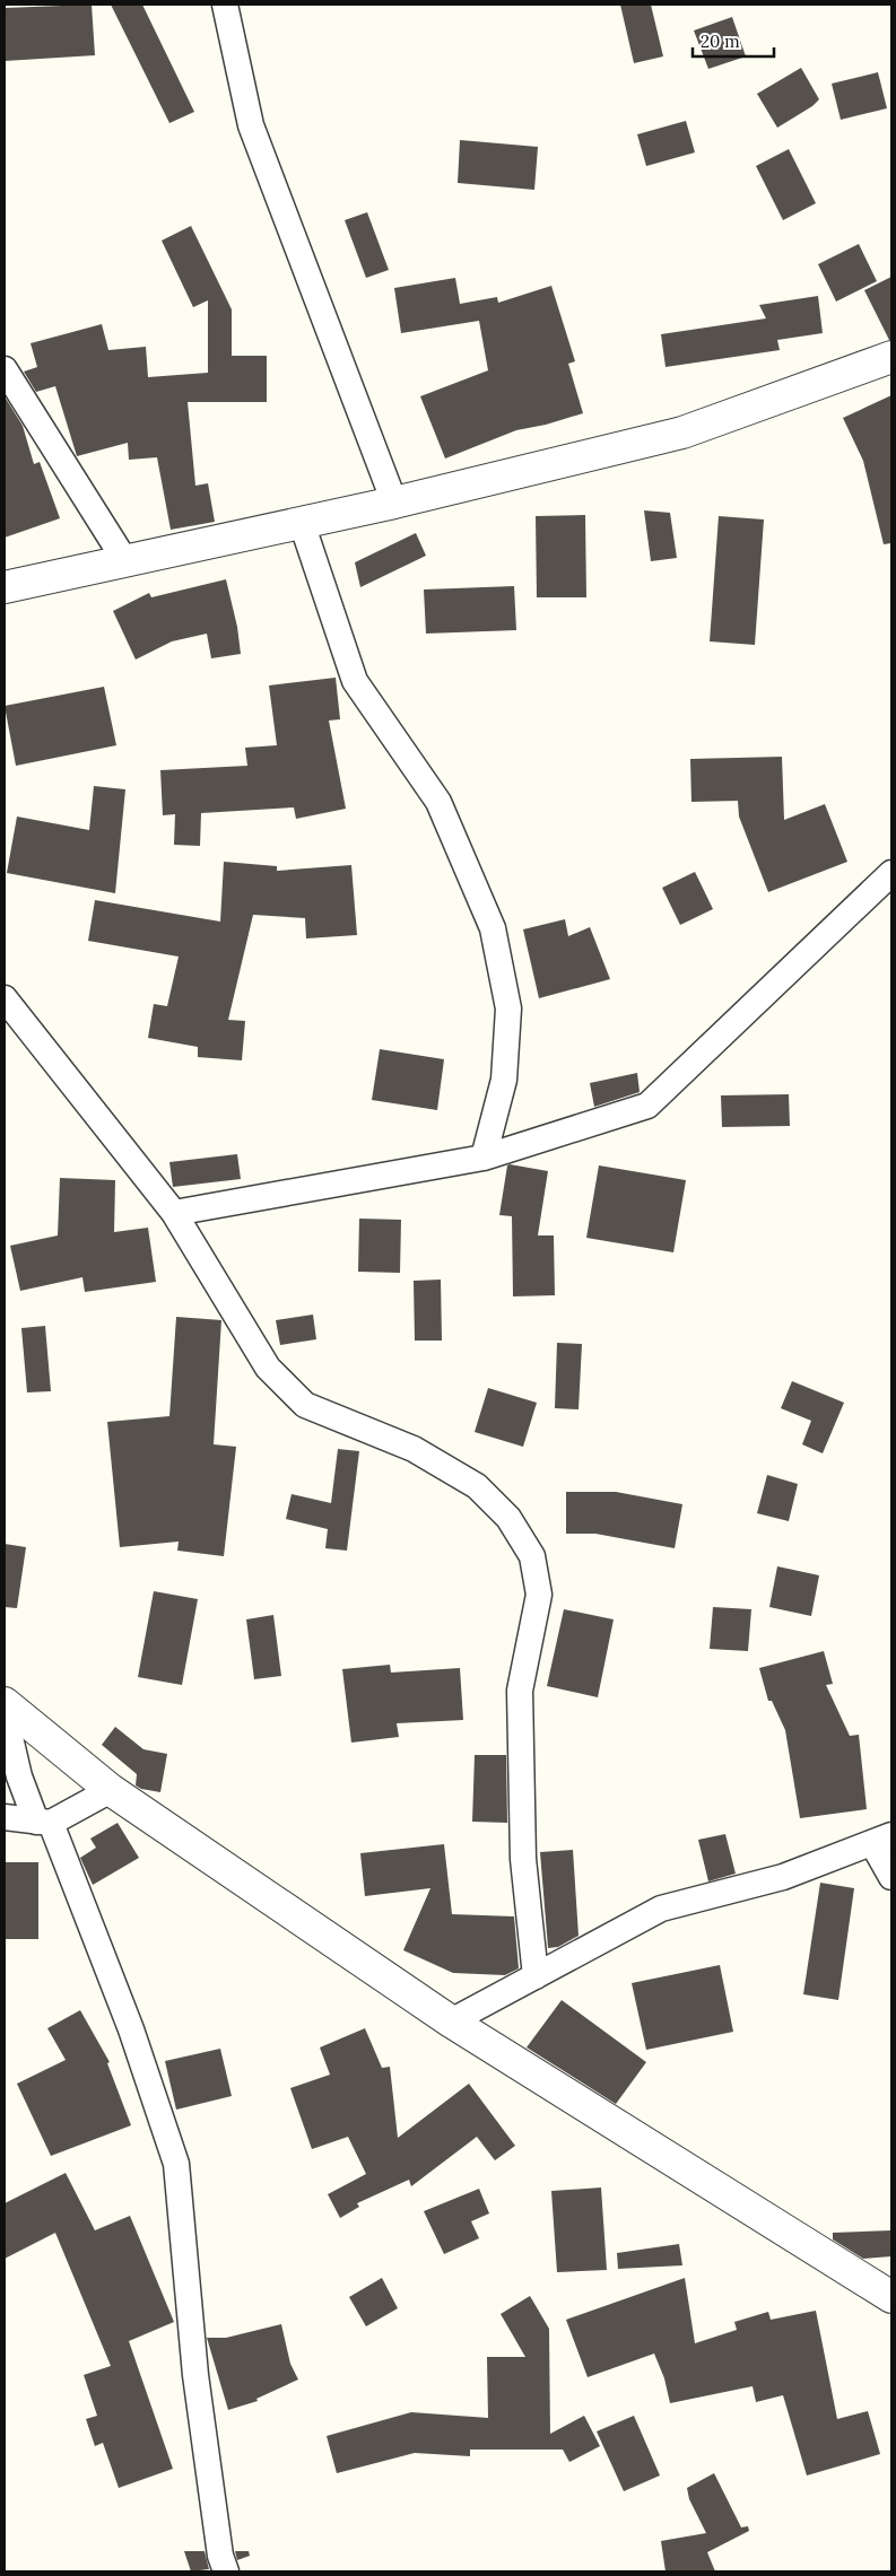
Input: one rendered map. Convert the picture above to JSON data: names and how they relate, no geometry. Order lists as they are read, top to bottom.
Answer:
{
  "scale_bar": "20 m"
}
